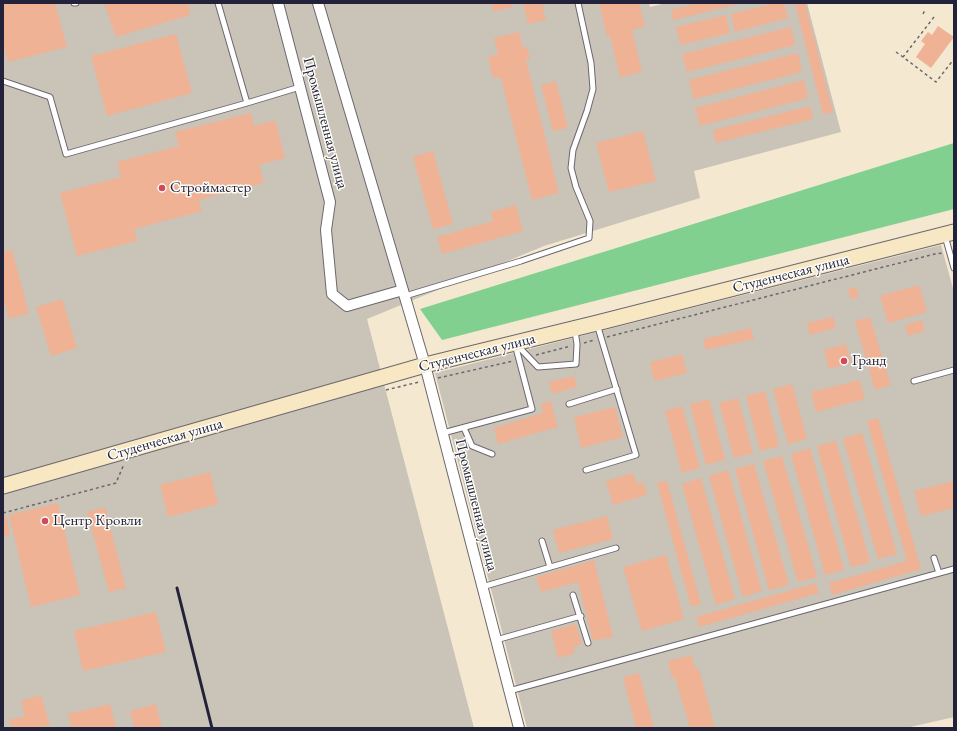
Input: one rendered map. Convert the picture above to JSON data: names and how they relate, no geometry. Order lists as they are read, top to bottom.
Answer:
{
  "streets": {
    "main road": ["Студенческая улица"],
    "street": ["Промышленная улица"]
  },
  "crossings": [
    ["Промышленная улица", "Студенческая улица"]
  ],
  "places": ["Строймастер", "Гранд", "Центр Кровли"]
}
